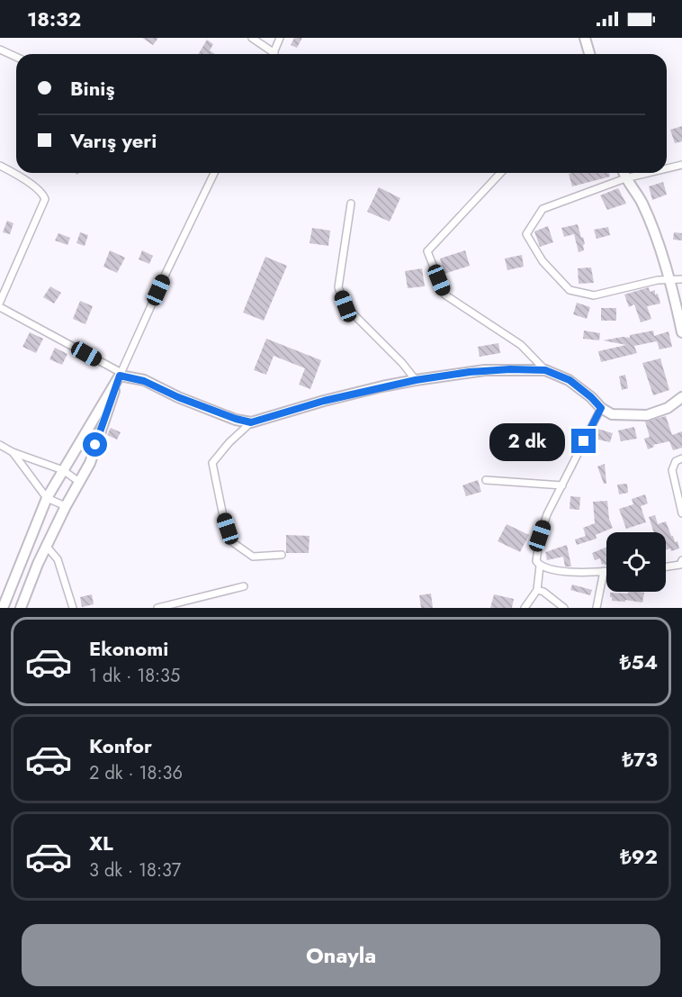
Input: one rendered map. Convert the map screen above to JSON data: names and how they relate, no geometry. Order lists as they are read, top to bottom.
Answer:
{
  "page": {
    "status": "18:32",
    "banner": ["Biniş", "Varış yeri"],
    "bubble": "2 dk",
    "list": [
      {
        "name": "Ekonomi",
        "note": "1 dk · 18:35",
        "value": "₺54"
      },
      {
        "name": "Konfor",
        "note": "2 dk · 18:36",
        "value": "₺73"
      },
      {
        "name": "XL",
        "note": "3 dk · 18:37",
        "value": "₺92"
      }
    ],
    "buttons": "Onayla"
  }
}
